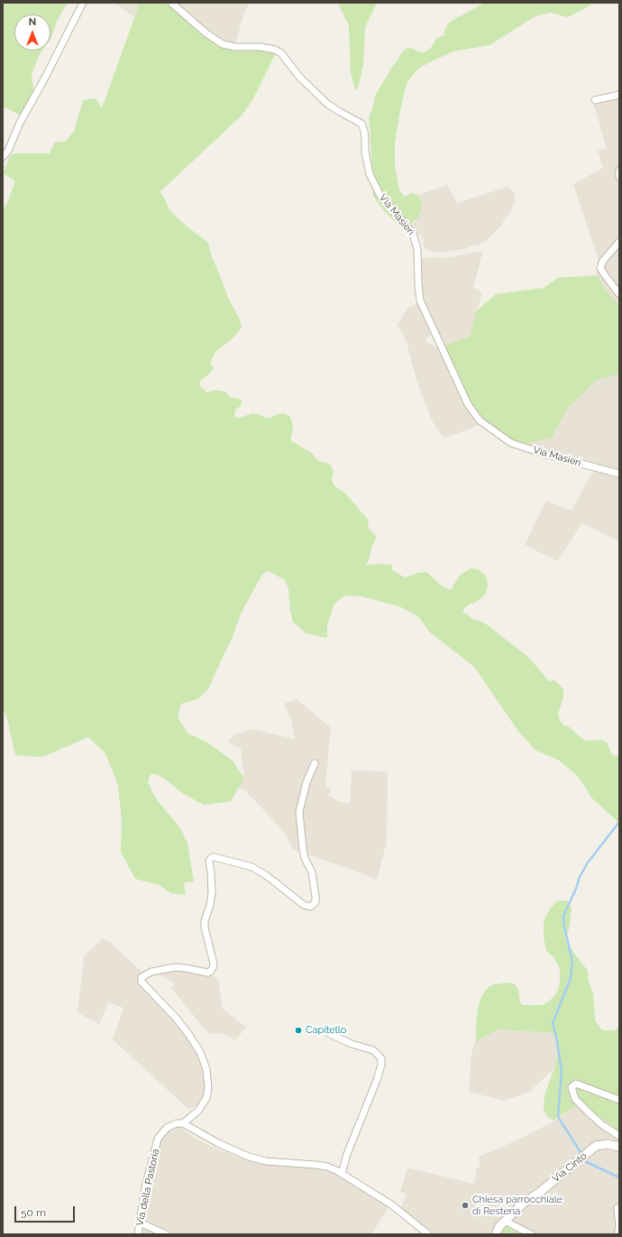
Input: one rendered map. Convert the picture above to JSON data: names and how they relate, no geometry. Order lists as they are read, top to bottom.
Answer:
{
  "streets": {
    "street": ["Via Masieri", "Via Cinto", "Via della Pastoria"]
  },
  "places": ["Capitello", "Chiesa parrocchiale di Restena"],
  "scale_bar": "50 m",
  "north": "top"
}
